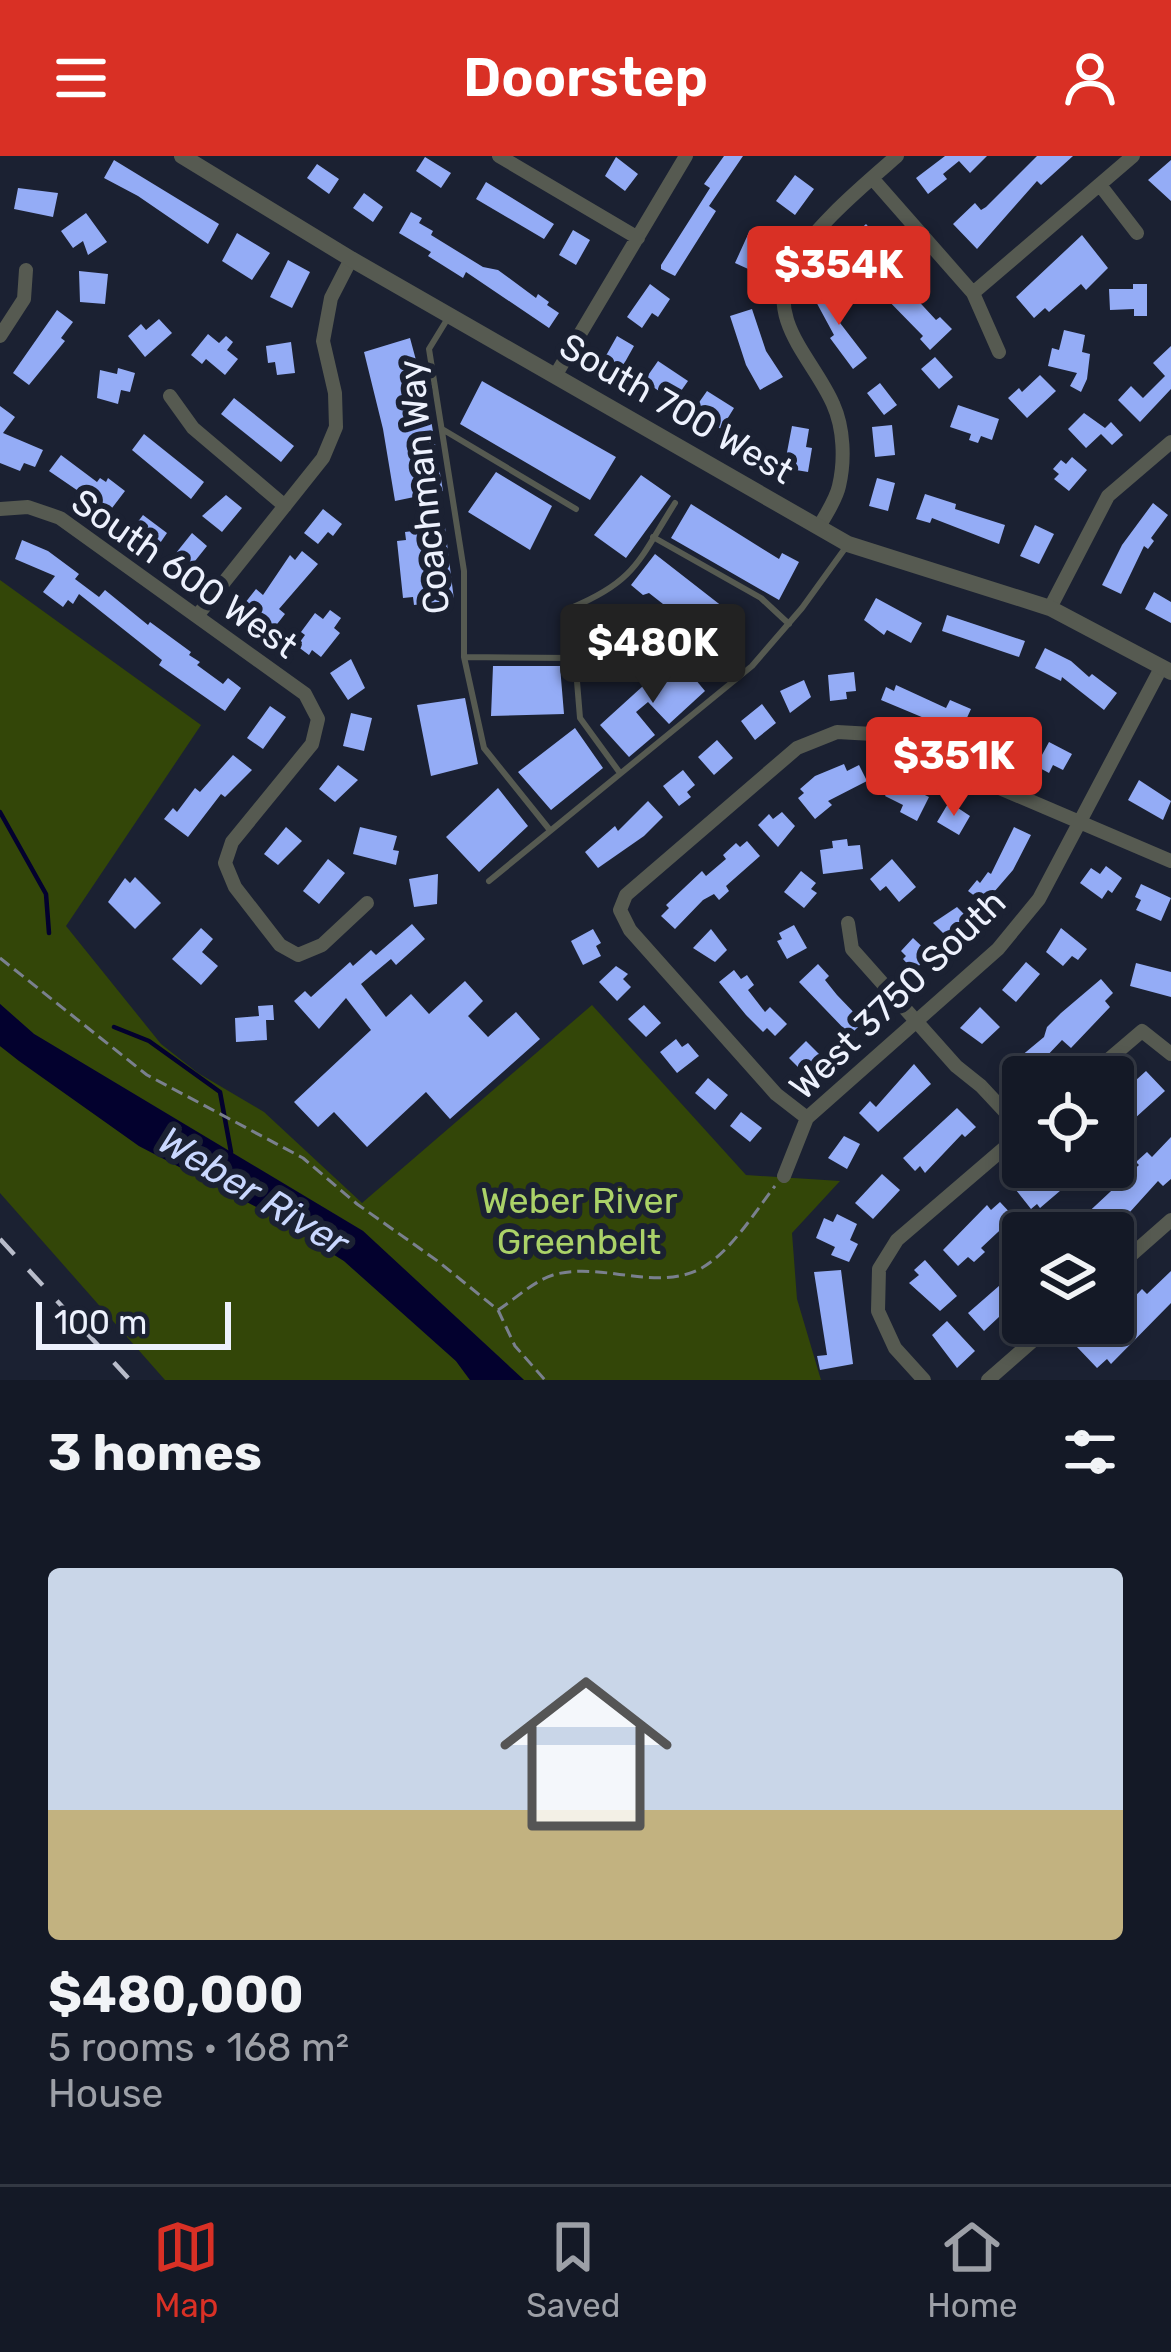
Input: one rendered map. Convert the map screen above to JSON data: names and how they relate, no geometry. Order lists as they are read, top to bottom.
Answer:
{
  "streets": {
    "street": ["South 700 West", "South 600 West", "West 3750 South"],
    "lane": ["Coachman Way"]
  },
  "crossings": [
    ["South 700 West", "Coachman Way"],
    ["South 700 West", "West 3750 South"]
  ],
  "water": ["Weber River"],
  "parks": ["Weber River Greenbelt"],
  "scale_bar": "100 m",
  "page": {
    "header": "Doorstep",
    "price": ["$354K", "$480K", "$351K"],
    "scale": "100 m",
    "heading": "3 homes",
    "list": [
      {
        "name": "$480,000",
        "note": "5 rooms · 168 m² · House"
      }
    ],
    "tabs": ["Map", "Saved", "Home"]
  }
}
